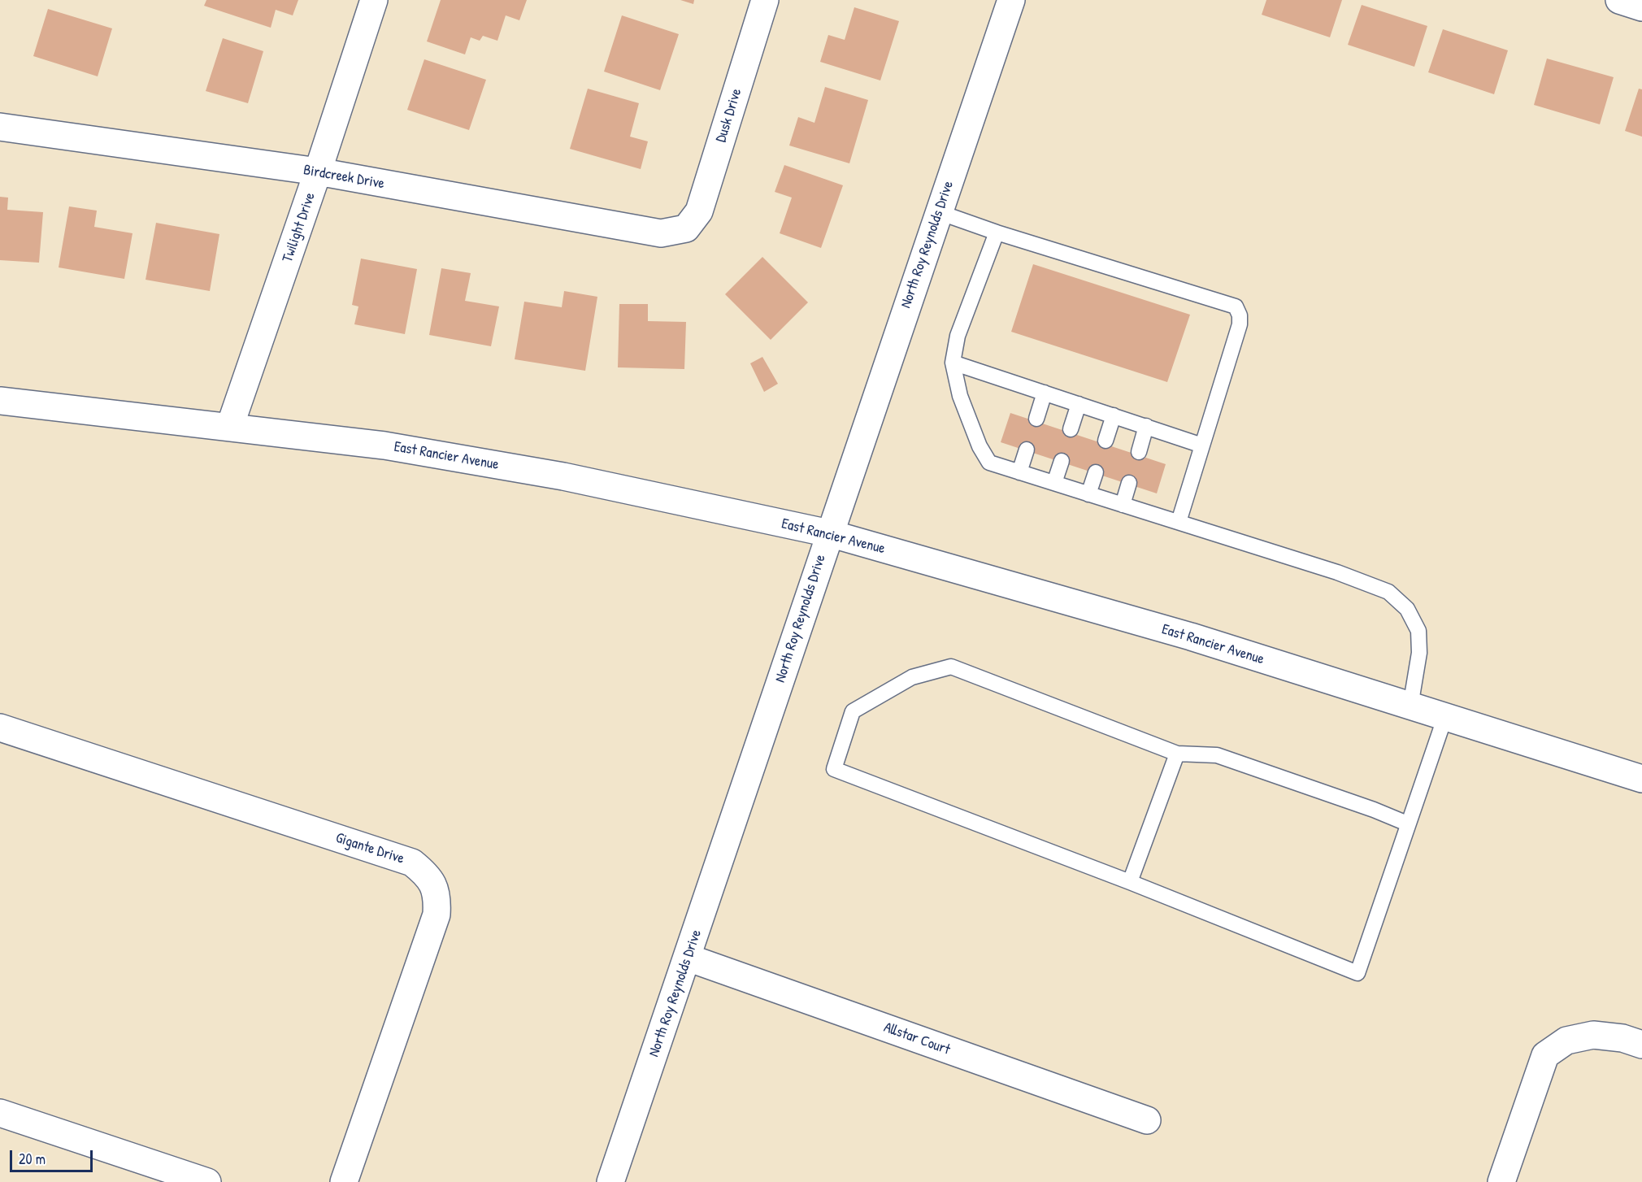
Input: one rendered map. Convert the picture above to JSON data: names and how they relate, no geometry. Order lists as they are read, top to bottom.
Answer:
{
  "streets": {
    "street": [
      "Dusk Drive",
      "Birdcreek Drive",
      "Twilight Drive",
      "North Roy Reynolds Drive",
      "East Rancier Avenue",
      "Gigante Drive",
      "Allstar Court"
    ]
  },
  "crossings": [
    ["Dusk Drive", "Birdcreek Drive"],
    ["Birdcreek Drive", "Twilight Drive"],
    ["Twilight Drive", "East Rancier Avenue"],
    ["North Roy Reynolds Drive", "East Rancier Avenue"],
    ["North Roy Reynolds Drive", "Allstar Court"]
  ],
  "scale_bar": "20 m"
}
